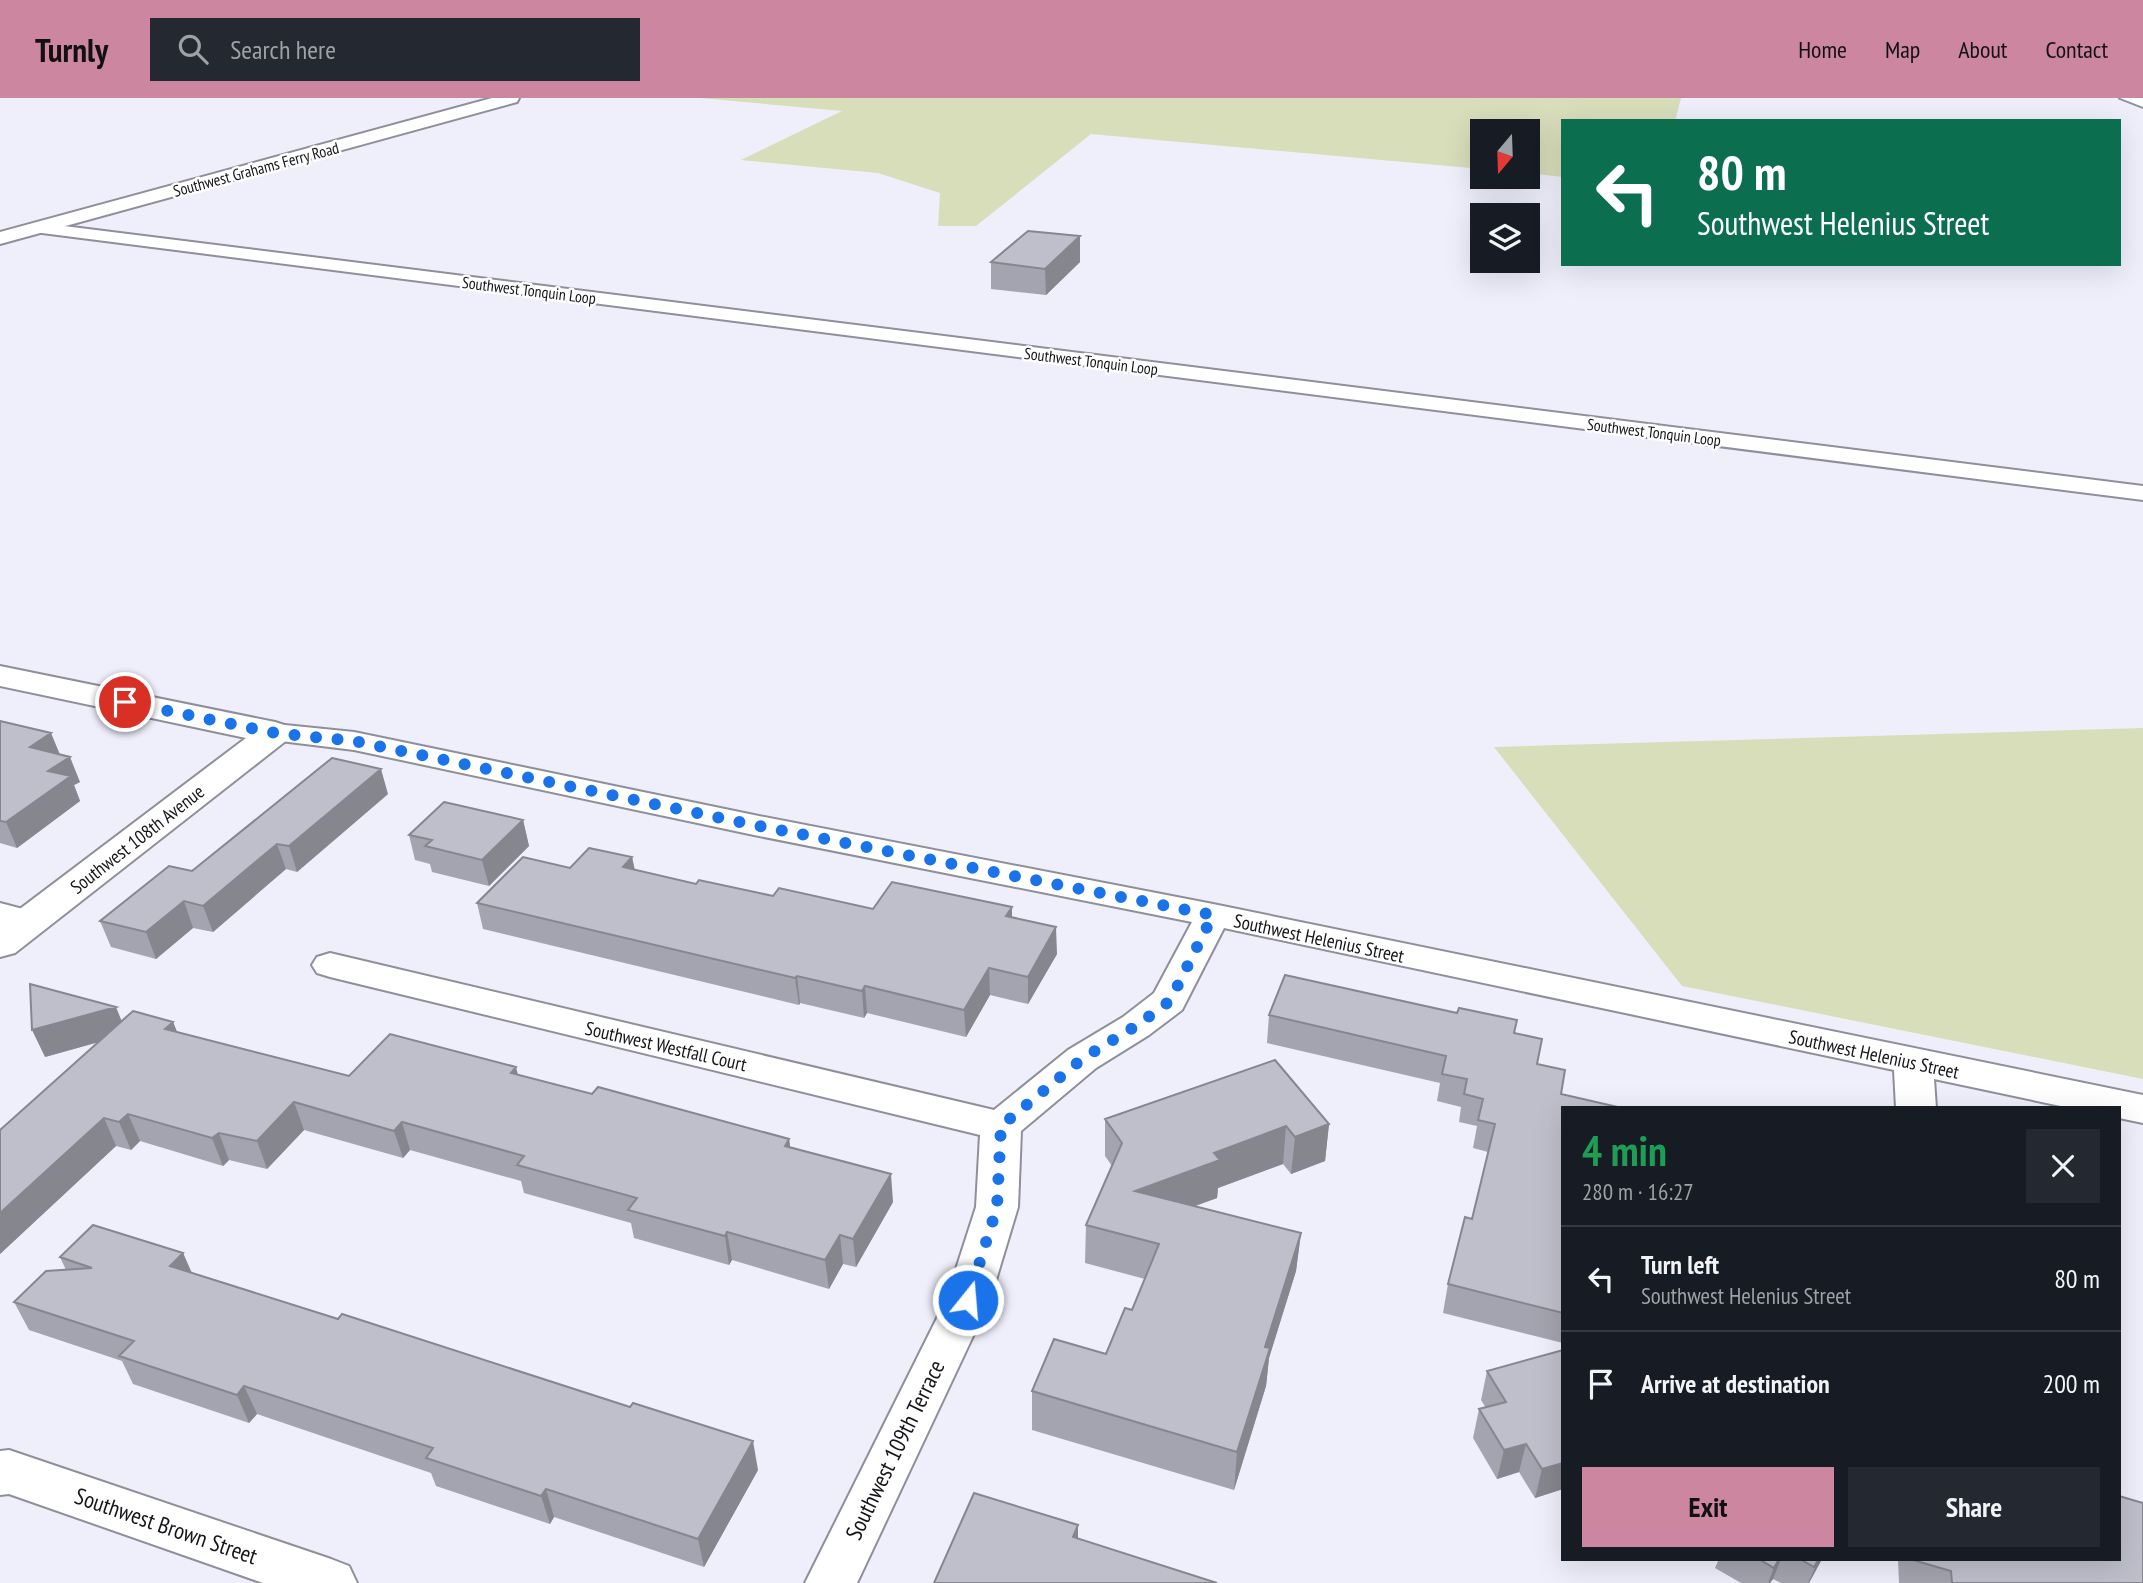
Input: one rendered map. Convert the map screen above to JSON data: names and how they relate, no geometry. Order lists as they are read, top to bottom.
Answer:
{
  "streets": {
    "street": [
      "Southwest Grahams Ferry Road",
      "Southwest Tonquin Loop",
      "Southwest 108th Avenue",
      "Southwest Helenius Street",
      "Southwest Westfall Court",
      "Southwest 109th Terrace",
      "Southwest Brown Street"
    ]
  },
  "crossings": [
    ["Southwest Grahams Ferry Road", "Southwest Tonquin Loop"],
    ["Southwest 108th Avenue", "Southwest Helenius Street"],
    ["Southwest Westfall Court", "Southwest 109th Terrace"]
  ],
  "north": "bottom",
  "page": {
    "header": "Turnly",
    "search": "Search here",
    "nav": [
      "Home",
      "Map",
      "About",
      "Contact"
    ],
    "turn": ["80 m", "Southwest Helenius Street"],
    "heading": ["4 min", "280 m · 16:27"],
    "list": [
      {
        "name": "Turn left",
        "note": "Southwest Helenius Street",
        "value": "80 m"
      },
      {
        "name": "Arrive at destination",
        "value": "200 m"
      }
    ],
    "buttons": ["Exit", "Share"]
  }
}
